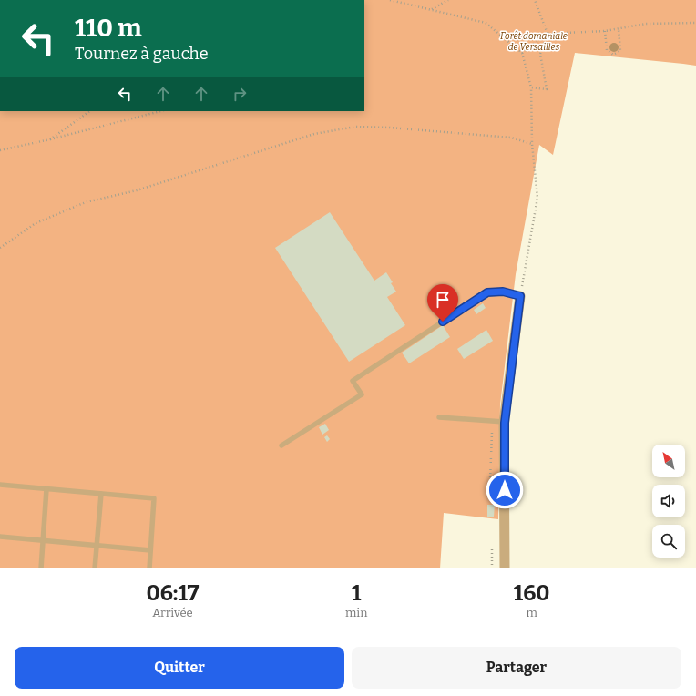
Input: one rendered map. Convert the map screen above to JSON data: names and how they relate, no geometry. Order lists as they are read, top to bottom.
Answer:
{
  "parks": ["Forêt domaniale de Versailles"],
  "north": "top left",
  "page": {
    "turn": ["110 m", "Tournez à gauche"],
    "eta": [
      "06:17",
      "Arrivée",
      "1",
      "min",
      "160",
      "m"
    ],
    "buttons": ["Quitter", "Partager"]
  }
}
